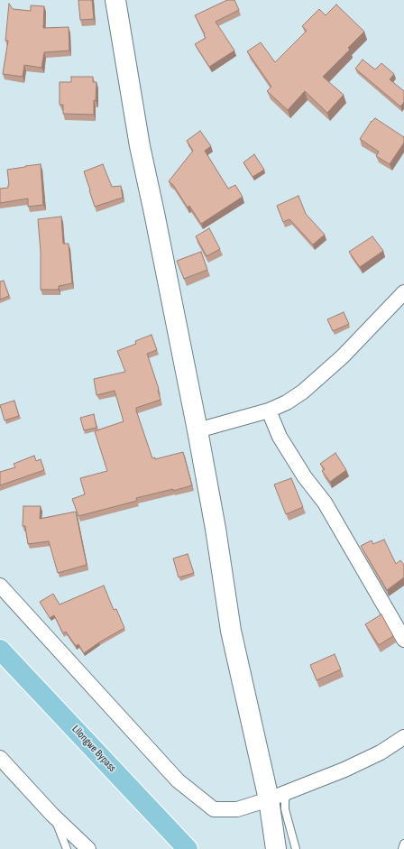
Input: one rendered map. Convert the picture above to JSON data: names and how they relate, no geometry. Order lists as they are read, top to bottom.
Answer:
{
  "streets": {
    "main road": ["Lilongwe Bypass"]
  }
}
